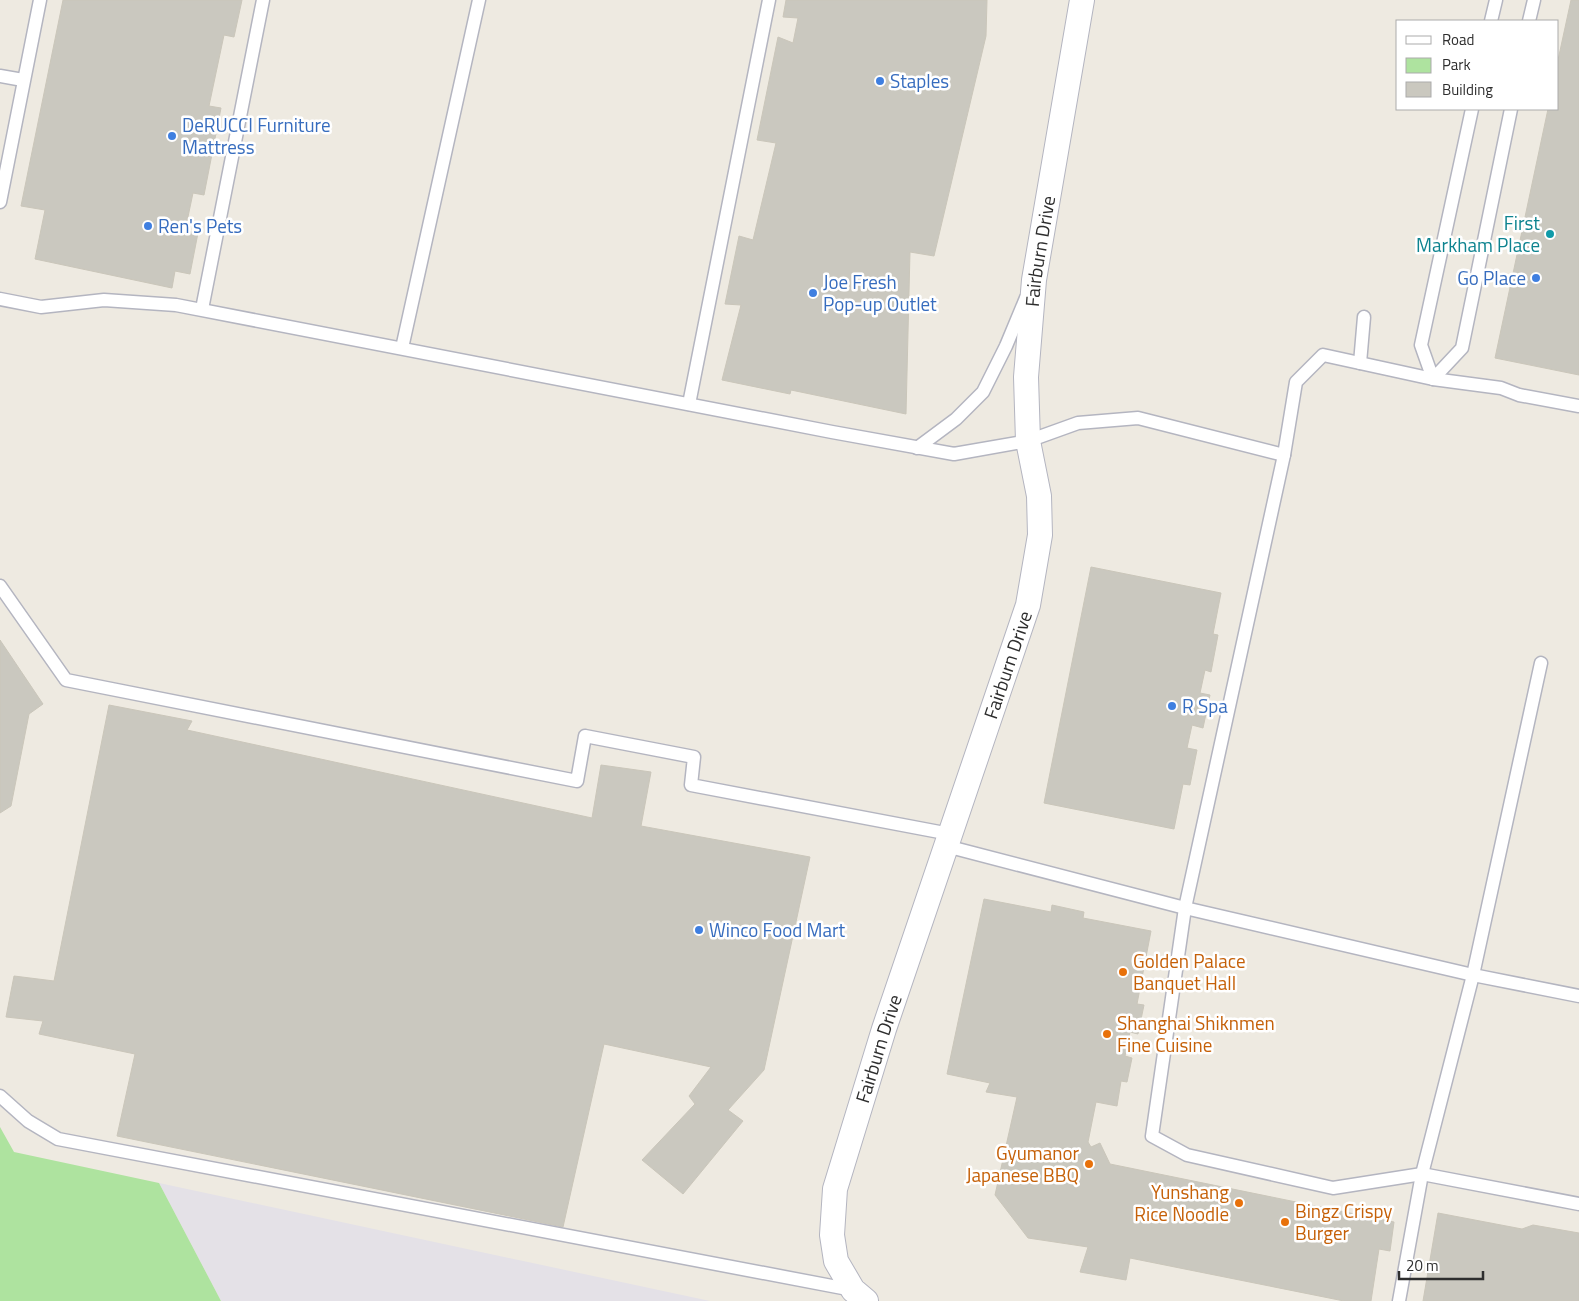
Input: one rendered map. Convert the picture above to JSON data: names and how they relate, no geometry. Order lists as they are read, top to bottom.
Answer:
{
  "streets": {
    "street": ["Fairburn Drive"]
  },
  "places": [
    "Staples",
    "DeRUCCI Furniture Mattress",
    "Ren's Pets",
    "First Markham Place",
    "Go Place",
    "Joe Fresh Pop-up Outlet",
    "R Spa",
    "Winco Food Mart",
    "Golden Palace Banquet Hall",
    "Shanghai Shiknmen Fine Cuisine",
    "Gyumanor Japanese BBQ",
    "Yunshang Rice Noodle",
    "Bingz Crispy Burger"
  ],
  "legend": ["Road", "Park", "Building"],
  "scale_bar": "20 m"
}
